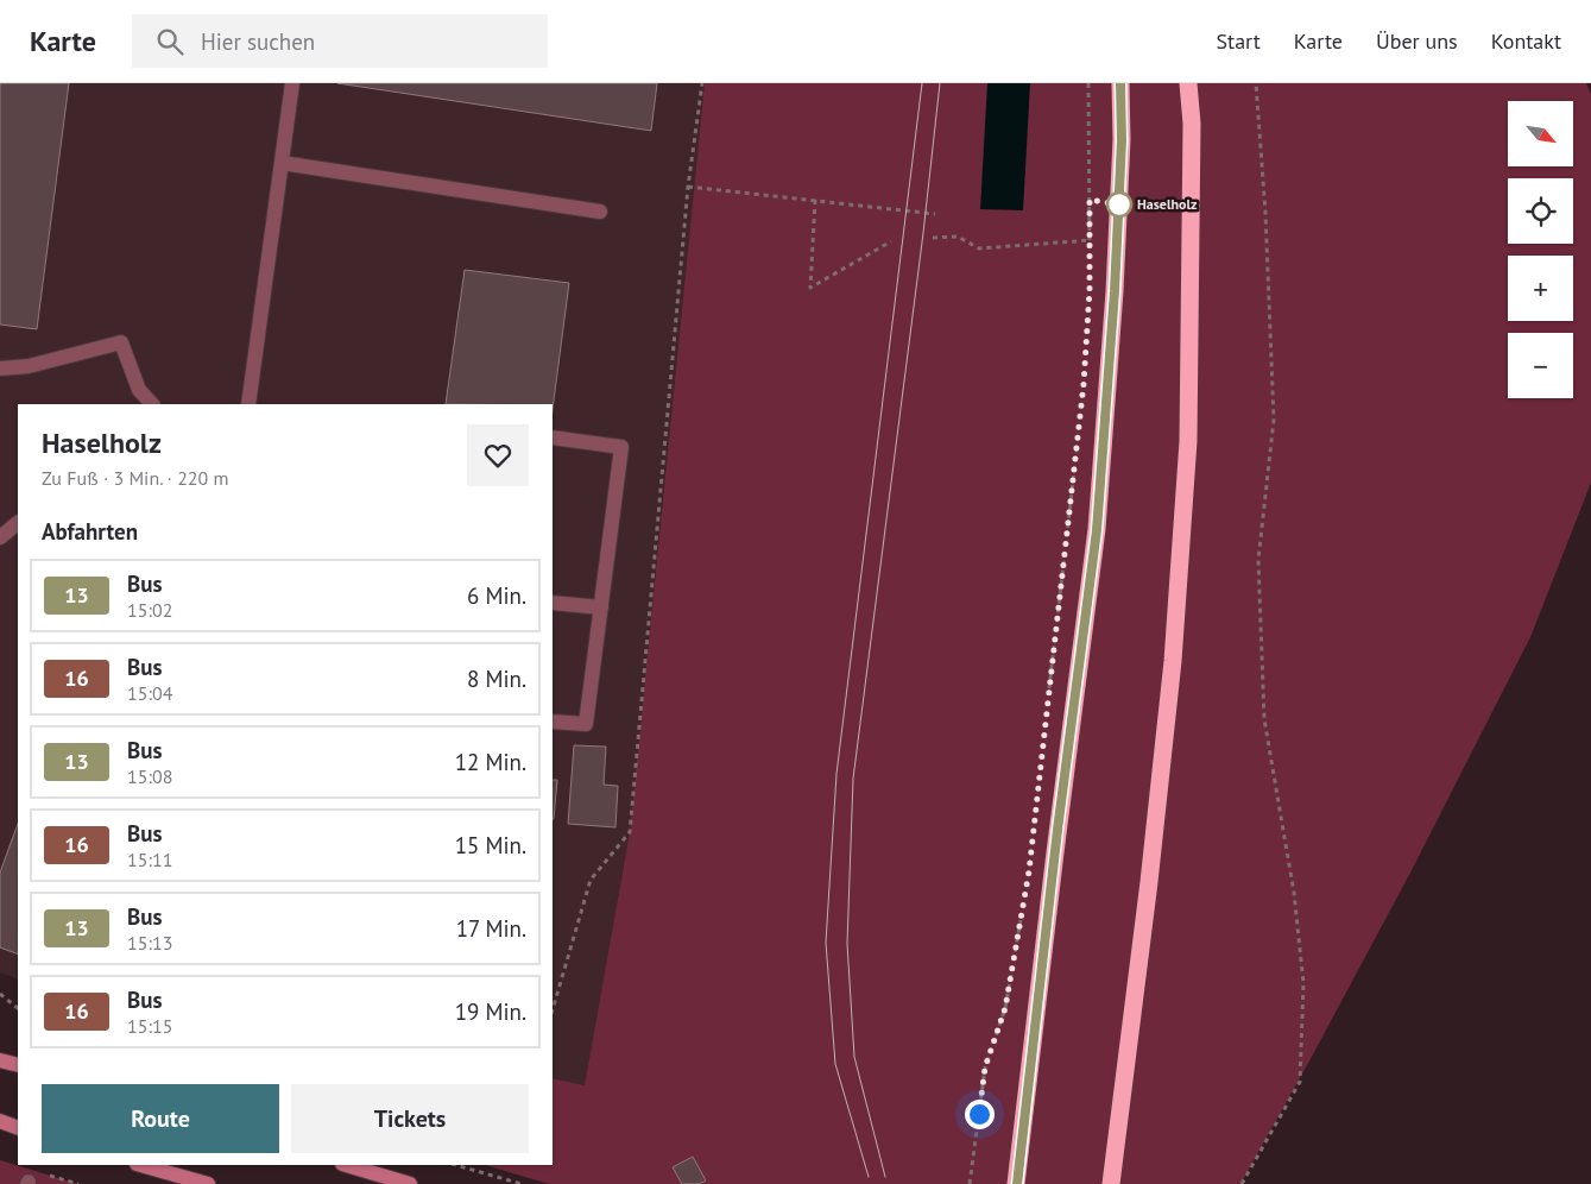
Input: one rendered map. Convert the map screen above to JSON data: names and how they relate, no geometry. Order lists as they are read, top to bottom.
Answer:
{
  "places": ["Haselholz"],
  "lines": ["bus line 13"],
  "north": "bottom right",
  "page": {
    "header": "Karte",
    "search": "Hier suchen",
    "nav": [
      "Start",
      "Karte",
      "Über uns",
      "Kontakt"
    ],
    "map_buttons": ["+", "−"],
    "heading": [
      ["Haselholz", "Zu Fuß · 3 Min. · 220 m"],
      "Abfahrten"
    ],
    "list": [
      {
        "mark": "13",
        "name": "Bus",
        "note": "15:02",
        "value": "6 Min."
      },
      {
        "mark": "16",
        "name": "Bus",
        "note": "15:04",
        "value": "8 Min."
      },
      {
        "mark": "13",
        "name": "Bus",
        "note": "15:08",
        "value": "12 Min."
      },
      {
        "mark": "16",
        "name": "Bus",
        "note": "15:11",
        "value": "15 Min."
      },
      {
        "mark": "13",
        "name": "Bus",
        "note": "15:13",
        "value": "17 Min."
      },
      {
        "mark": "16",
        "name": "Bus",
        "note": "15:15",
        "value": "19 Min."
      }
    ],
    "buttons": ["Route", "Tickets"]
  }
}
